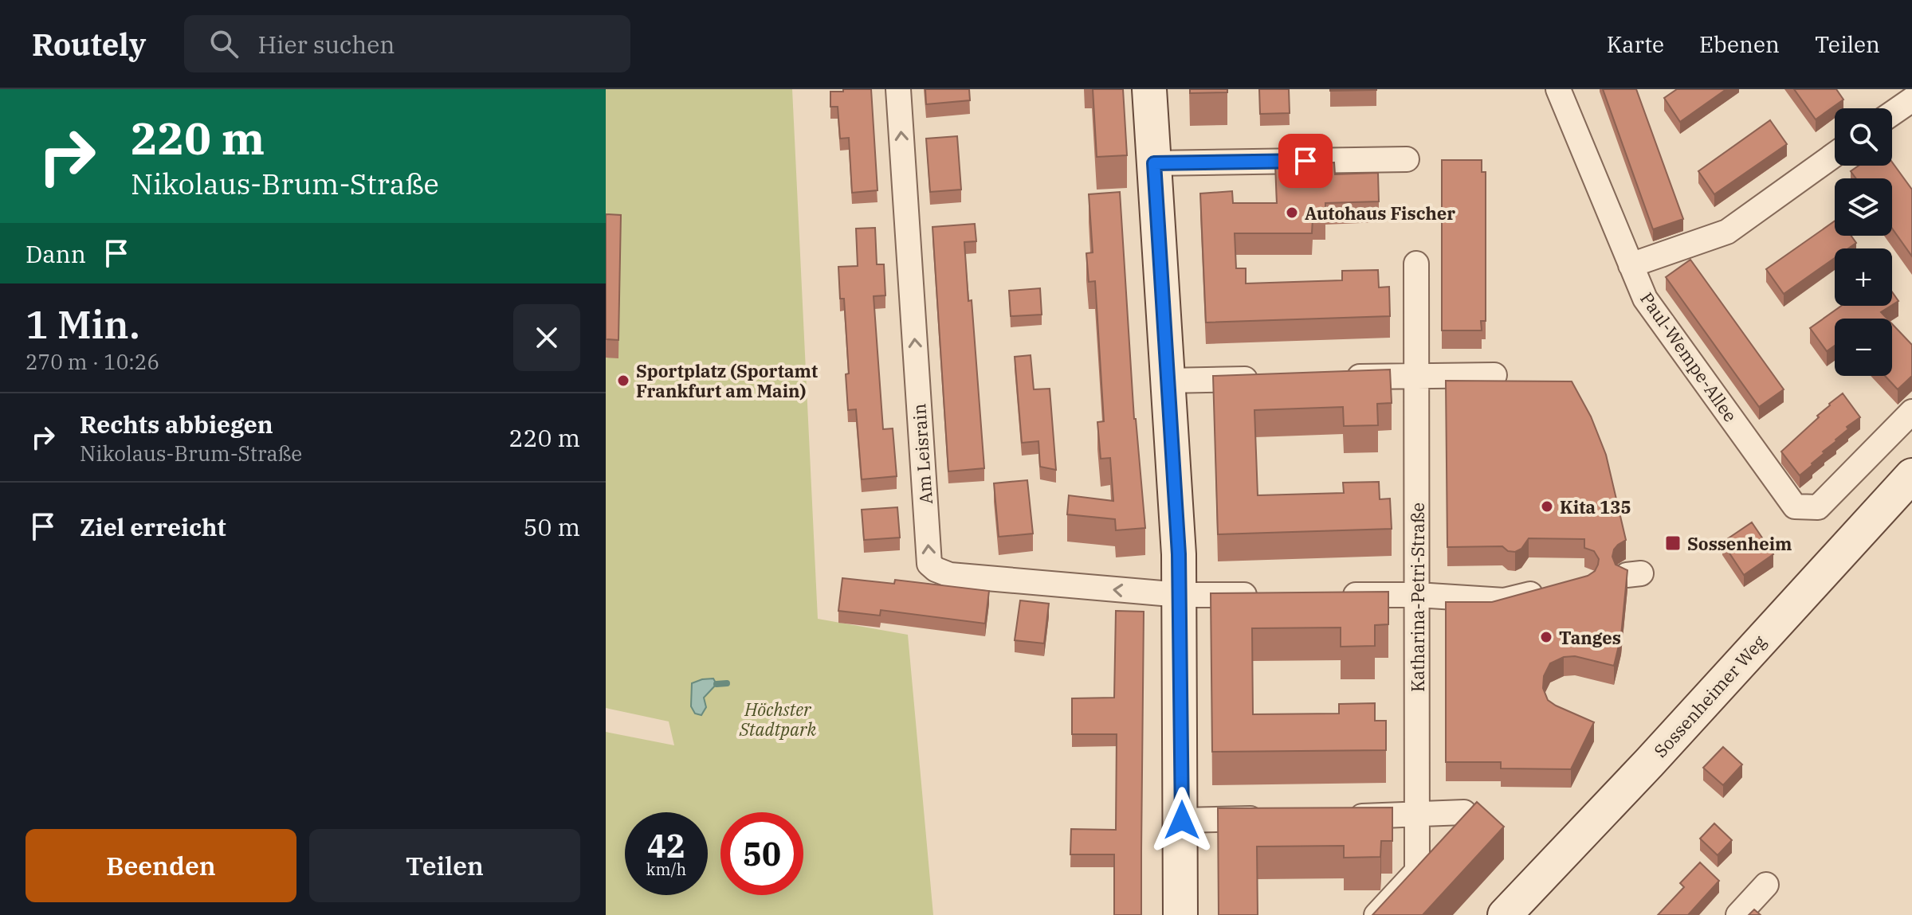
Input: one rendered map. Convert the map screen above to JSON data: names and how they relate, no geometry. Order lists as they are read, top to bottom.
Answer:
{
  "streets": {
    "main road": ["Sossenheimer Weg"],
    "street": ["Paul-Wempe-Allee", "Am Leisrain", "Katharina-Petri-Straße"]
  },
  "parks": ["Höchster Stadtpark"],
  "places": {
    "other": [
      "Autohaus Fischer",
      "Sportplatz (Sportamt Frankfurt am Main)",
      "Kita 135",
      "Tanges"
    ],
    "transit": ["Sossenheim"]
  },
  "page": {
    "header": "Routely",
    "search": "Hier suchen",
    "nav": ["Karte", "Ebenen", "Teilen"],
    "turn": ["220 m", "Nikolaus-Brum-Straße"],
    "map_buttons": ["+", "−"],
    "then": "Dann",
    "heading": ["1 Min.", "270 m · 10:26"],
    "list": [
      {
        "name": "Rechts abbiegen",
        "note": "Nikolaus-Brum-Straße",
        "value": "220 m"
      },
      {
        "name": "Ziel erreicht",
        "value": "50 m"
      }
    ],
    "speed": "42 km/h",
    "limit": "50",
    "buttons": ["Beenden", "Teilen"]
  }
}
